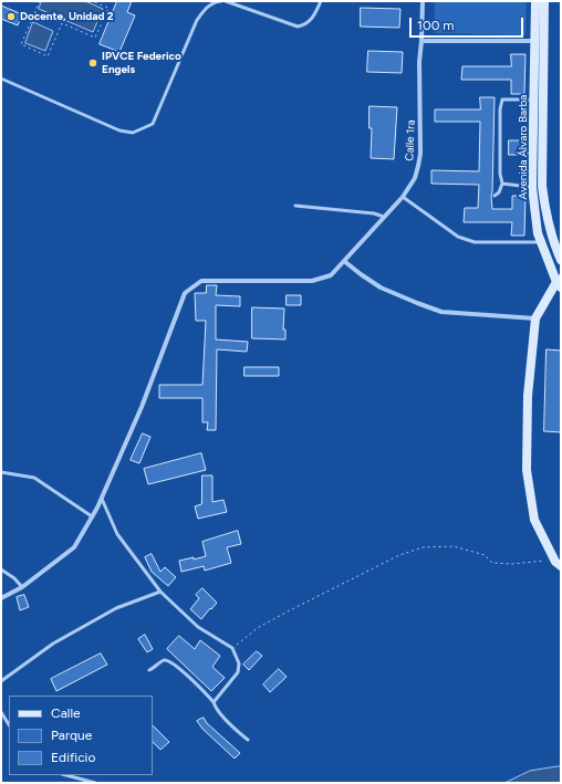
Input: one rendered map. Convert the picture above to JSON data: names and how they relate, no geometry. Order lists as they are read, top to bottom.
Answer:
{
  "streets": {
    "main road": ["Avenida Álvaro Barba"],
    "street": ["Calle 1ra"]
  },
  "places": ["Docente, Unidad 2", "IPVCE Federico Engels"],
  "legend": ["Calle", "Parque", "Edificio"],
  "scale_bar": "100 m"
}
